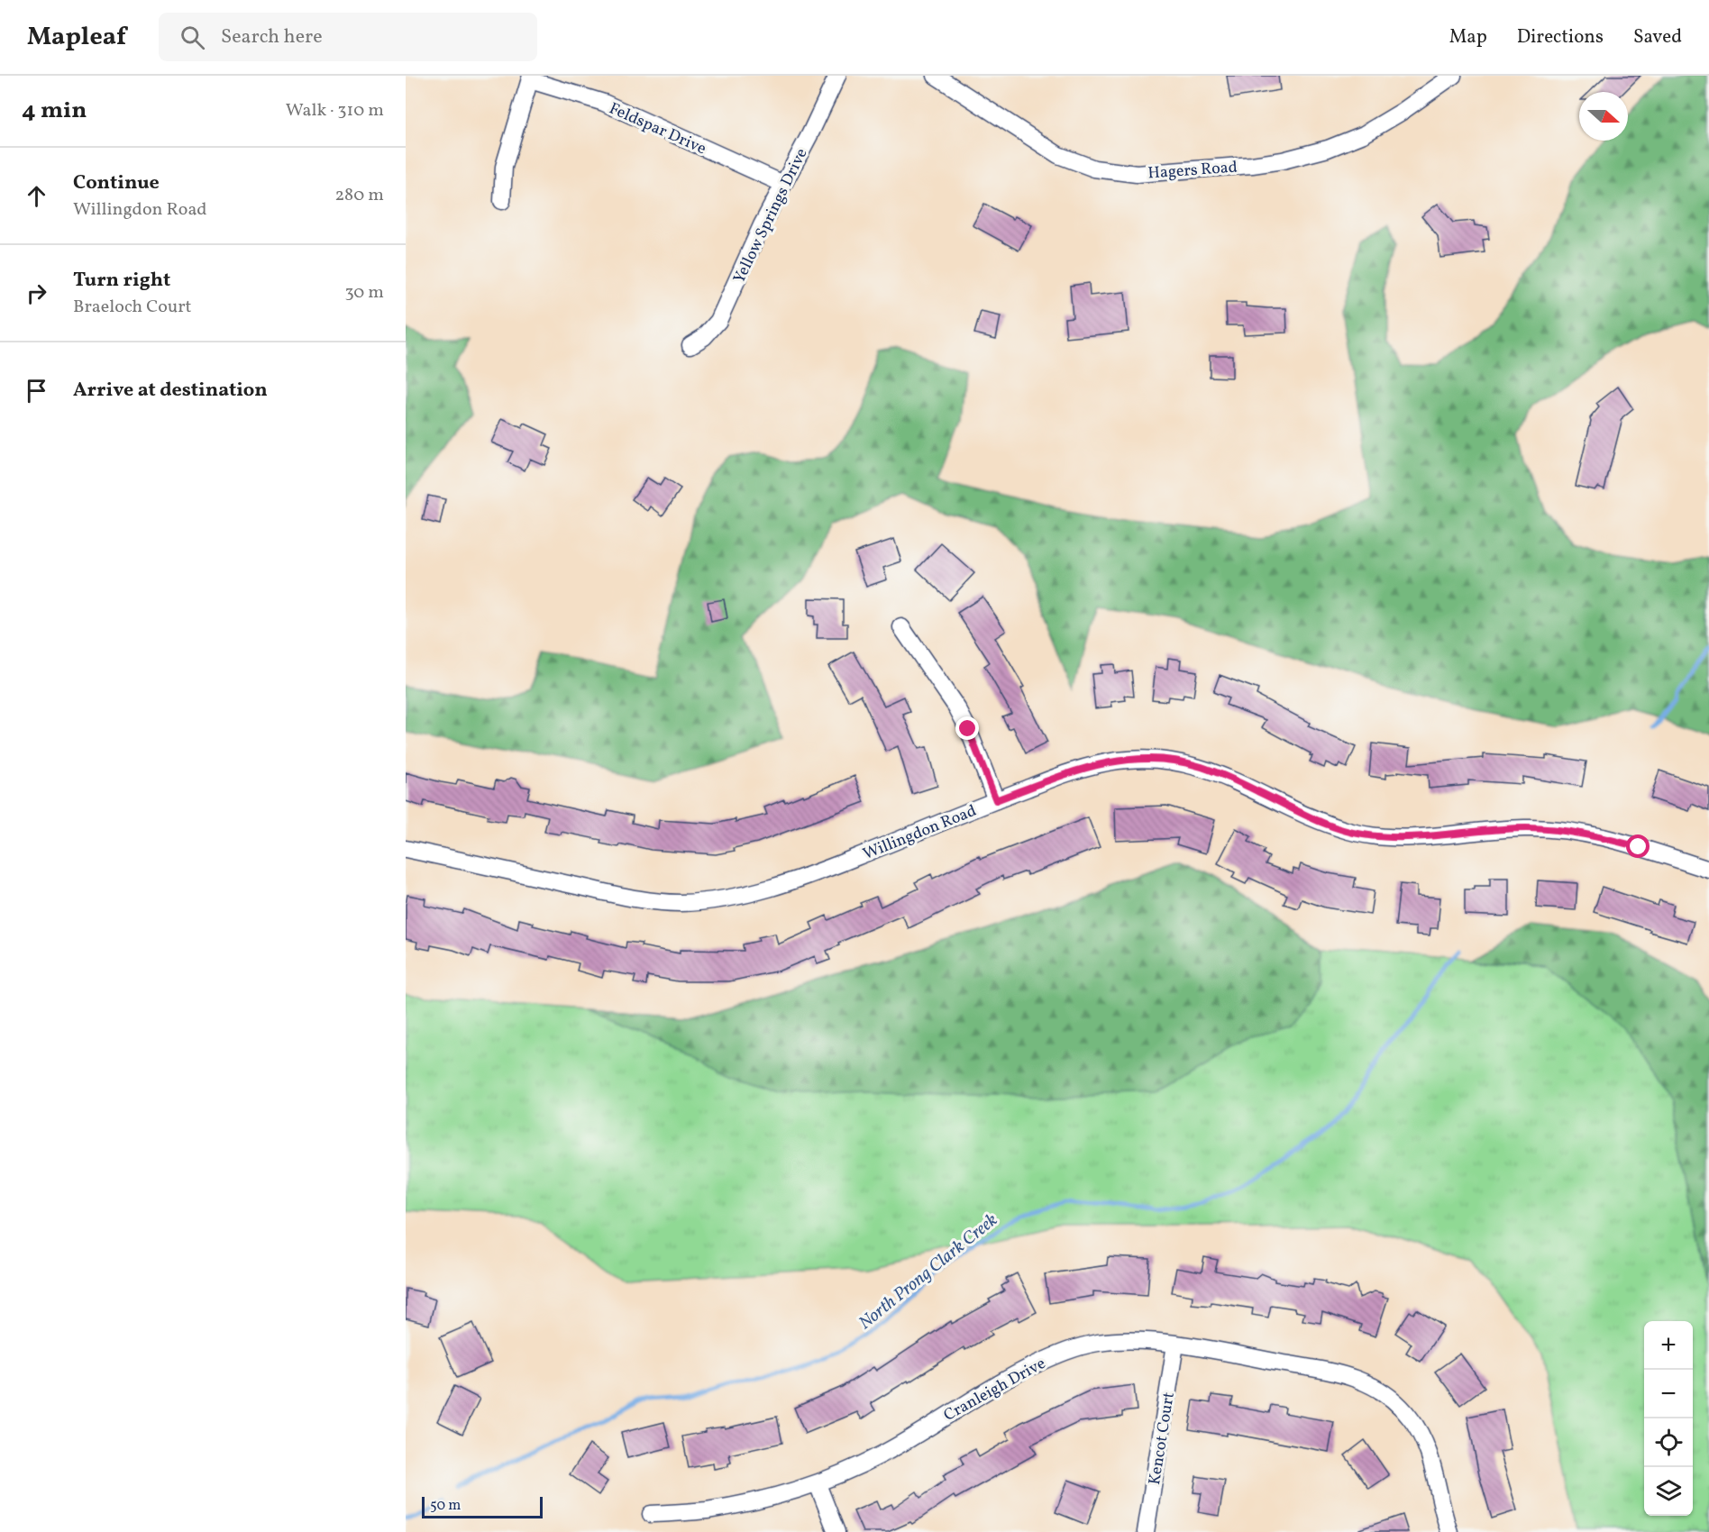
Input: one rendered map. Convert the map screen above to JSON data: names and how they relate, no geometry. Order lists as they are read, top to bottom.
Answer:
{
  "streets": {
    "street": [
      "Feldspar Drive",
      "Hagers Road",
      "Yellow Springs Drive",
      "Willingdon Road",
      "Cranleigh Drive",
      "Kencot Court"
    ]
  },
  "crossings": [
    ["Feldspar Drive", "Yellow Springs Drive"],
    ["Cranleigh Drive", "Kencot Court"]
  ],
  "water": ["North Prong Clark Creek"],
  "scale_bar": "50 m",
  "north": "right",
  "page": {
    "header": "Mapleaf",
    "search": "Search here",
    "nav": ["Map", "Directions", "Saved"],
    "heading": ["4 min", "Walk · 310 m"],
    "list": [
      ["Continue", "Willingdon Road", "280 m"],
      ["Turn right", "Braeloch Court", "30 m"],
      "Arrive at destination"
    ],
    "map_buttons": ["+", "−"],
    "scale": "50 m"
  }
}
